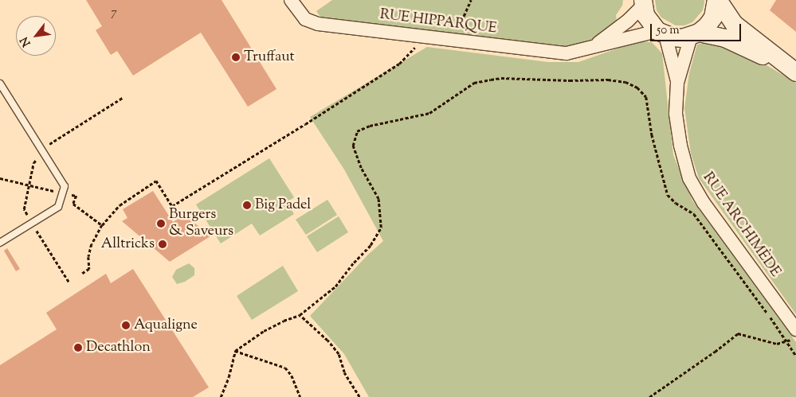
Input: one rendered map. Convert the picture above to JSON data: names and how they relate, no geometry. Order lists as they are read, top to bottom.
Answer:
{
  "streets": {
    "street": ["RUE HIPPARQUE", "RUE ARCHIMÈDE"]
  },
  "crossings": [
    ["RUE HIPPARQUE", "RUE ARCHIMÈDE"]
  ],
  "places": [
    "Truffaut",
    "Big Padel",
    "Burgers & Saveurs",
    "Alltricks",
    "Aqualigne",
    "Decathlon"
  ],
  "house_numbers": ["7"],
  "scale_bar": "50 m",
  "north": "bottom left"
}
